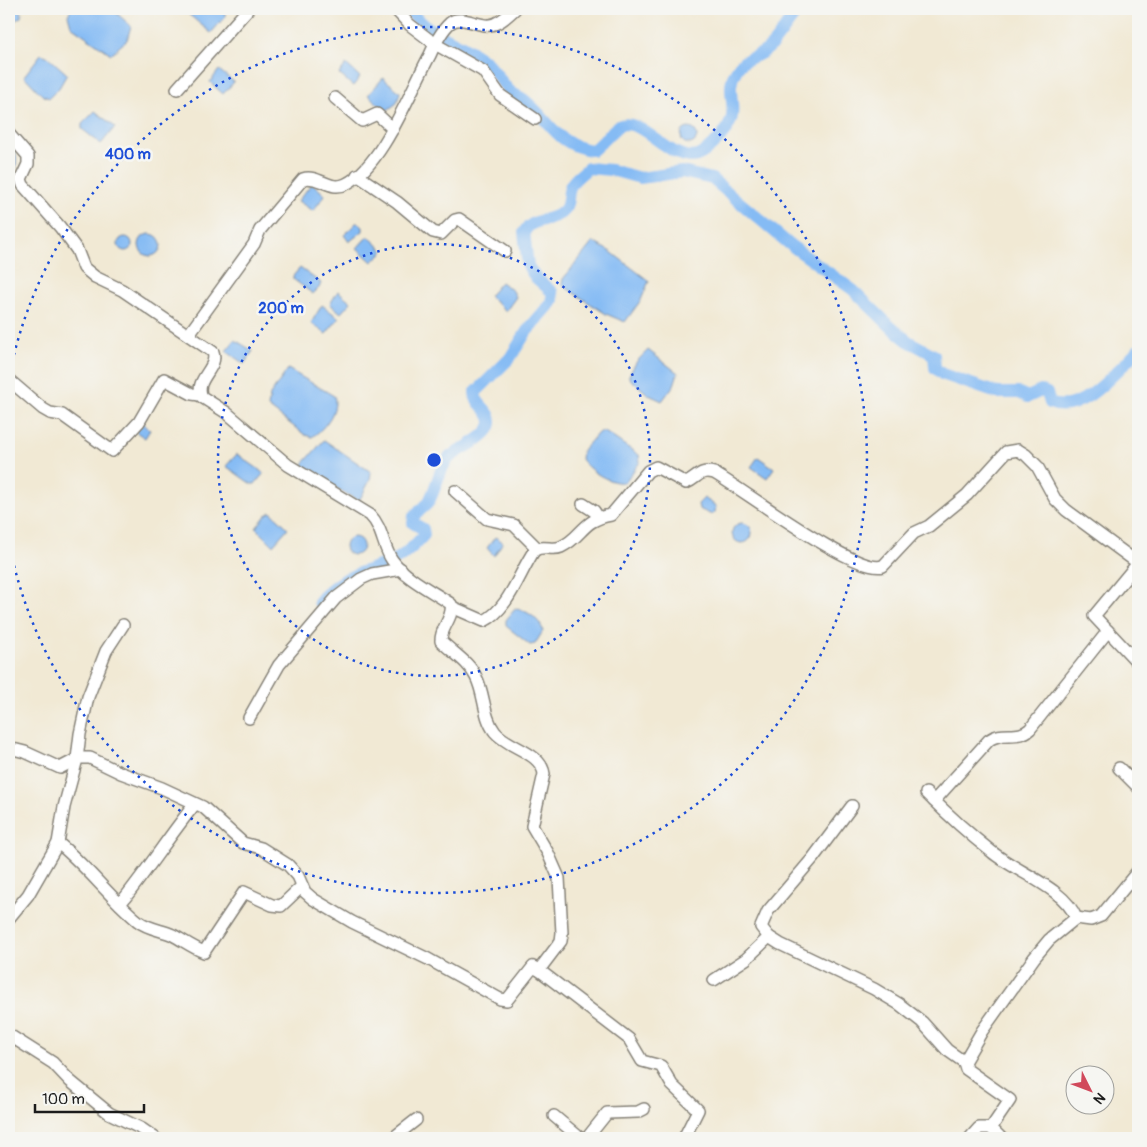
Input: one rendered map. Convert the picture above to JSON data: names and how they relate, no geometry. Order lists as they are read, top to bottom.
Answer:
{
  "scale_bar": "100 m",
  "north": "bottom right",
  "rings": ["400 m", "200 m"]
}
